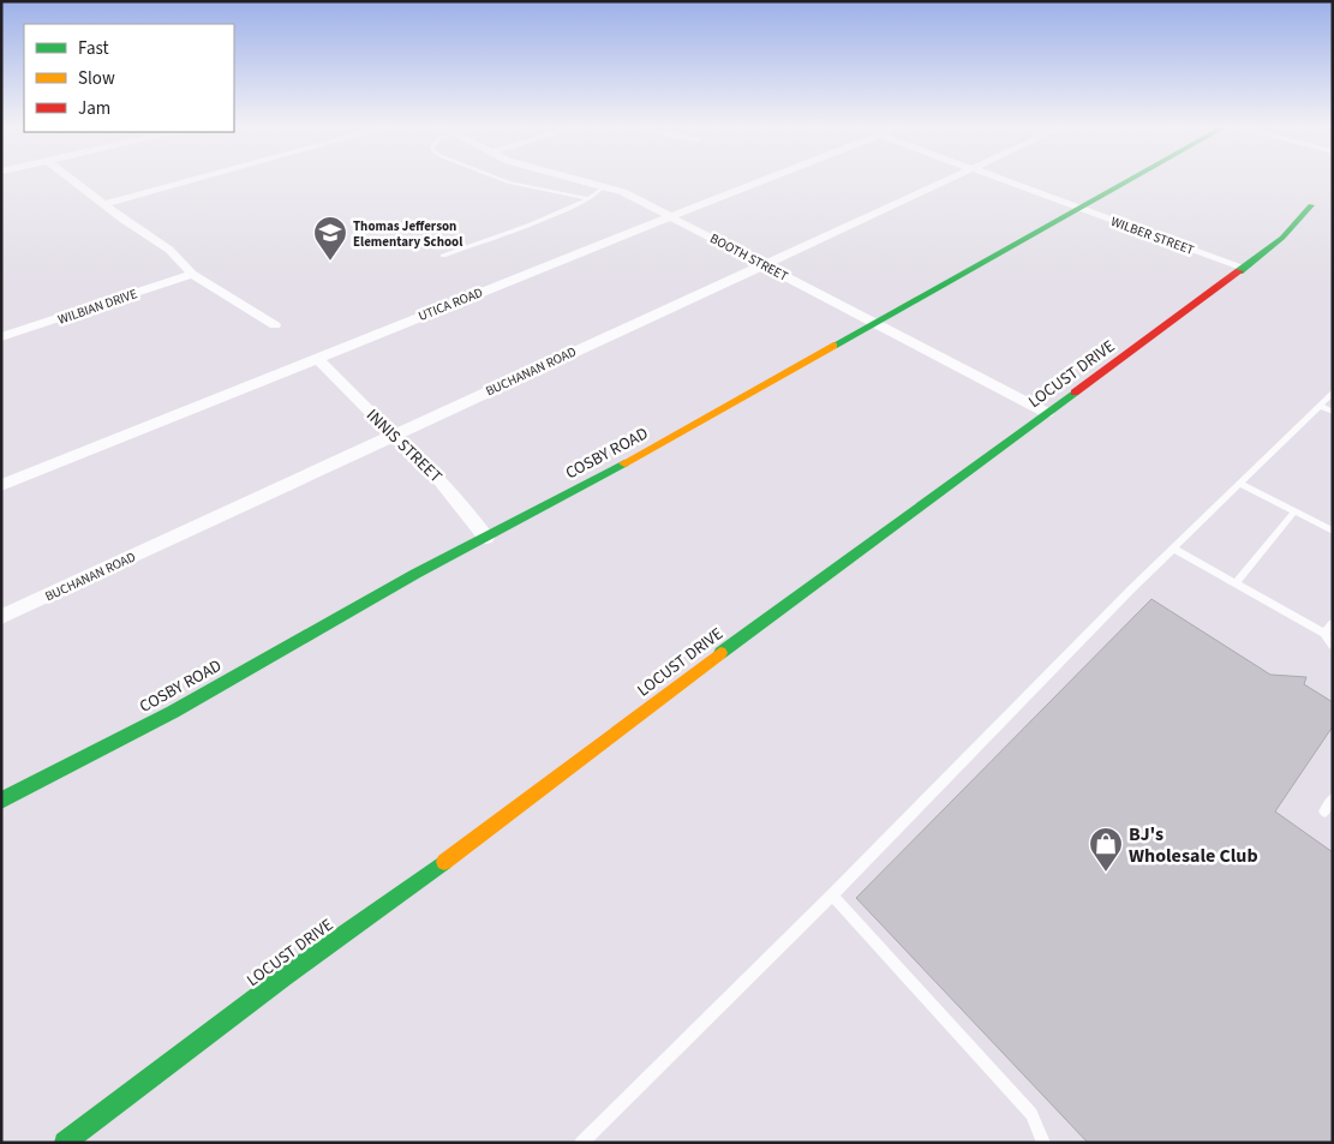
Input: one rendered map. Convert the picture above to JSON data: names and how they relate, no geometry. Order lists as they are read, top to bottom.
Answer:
{
  "streets": {
    "street": [
      "WILBER STREET",
      "BOOTH STREET",
      "UTICA ROAD",
      "WILBIAN DRIVE",
      "BUCHANAN ROAD",
      "LOCUST DRIVE",
      "INNIS STREET",
      "COSBY ROAD"
    ]
  },
  "crossings": [
    ["WILBER STREET", "LOCUST DRIVE"],
    ["WILBER STREET", "COSBY ROAD"],
    ["BOOTH STREET", "UTICA ROAD"],
    ["BOOTH STREET", "BUCHANAN ROAD"],
    ["BOOTH STREET", "LOCUST DRIVE"],
    ["BOOTH STREET", "COSBY ROAD"],
    ["UTICA ROAD", "INNIS STREET"],
    ["BUCHANAN ROAD", "INNIS STREET"],
    ["INNIS STREET", "COSBY ROAD"]
  ],
  "places": {
    "school or university": ["Thomas Jefferson Elementary School"],
    "shop": ["BJ's Wholesale Club"]
  },
  "legend": ["Fast", "Slow", "Jam"]
}
